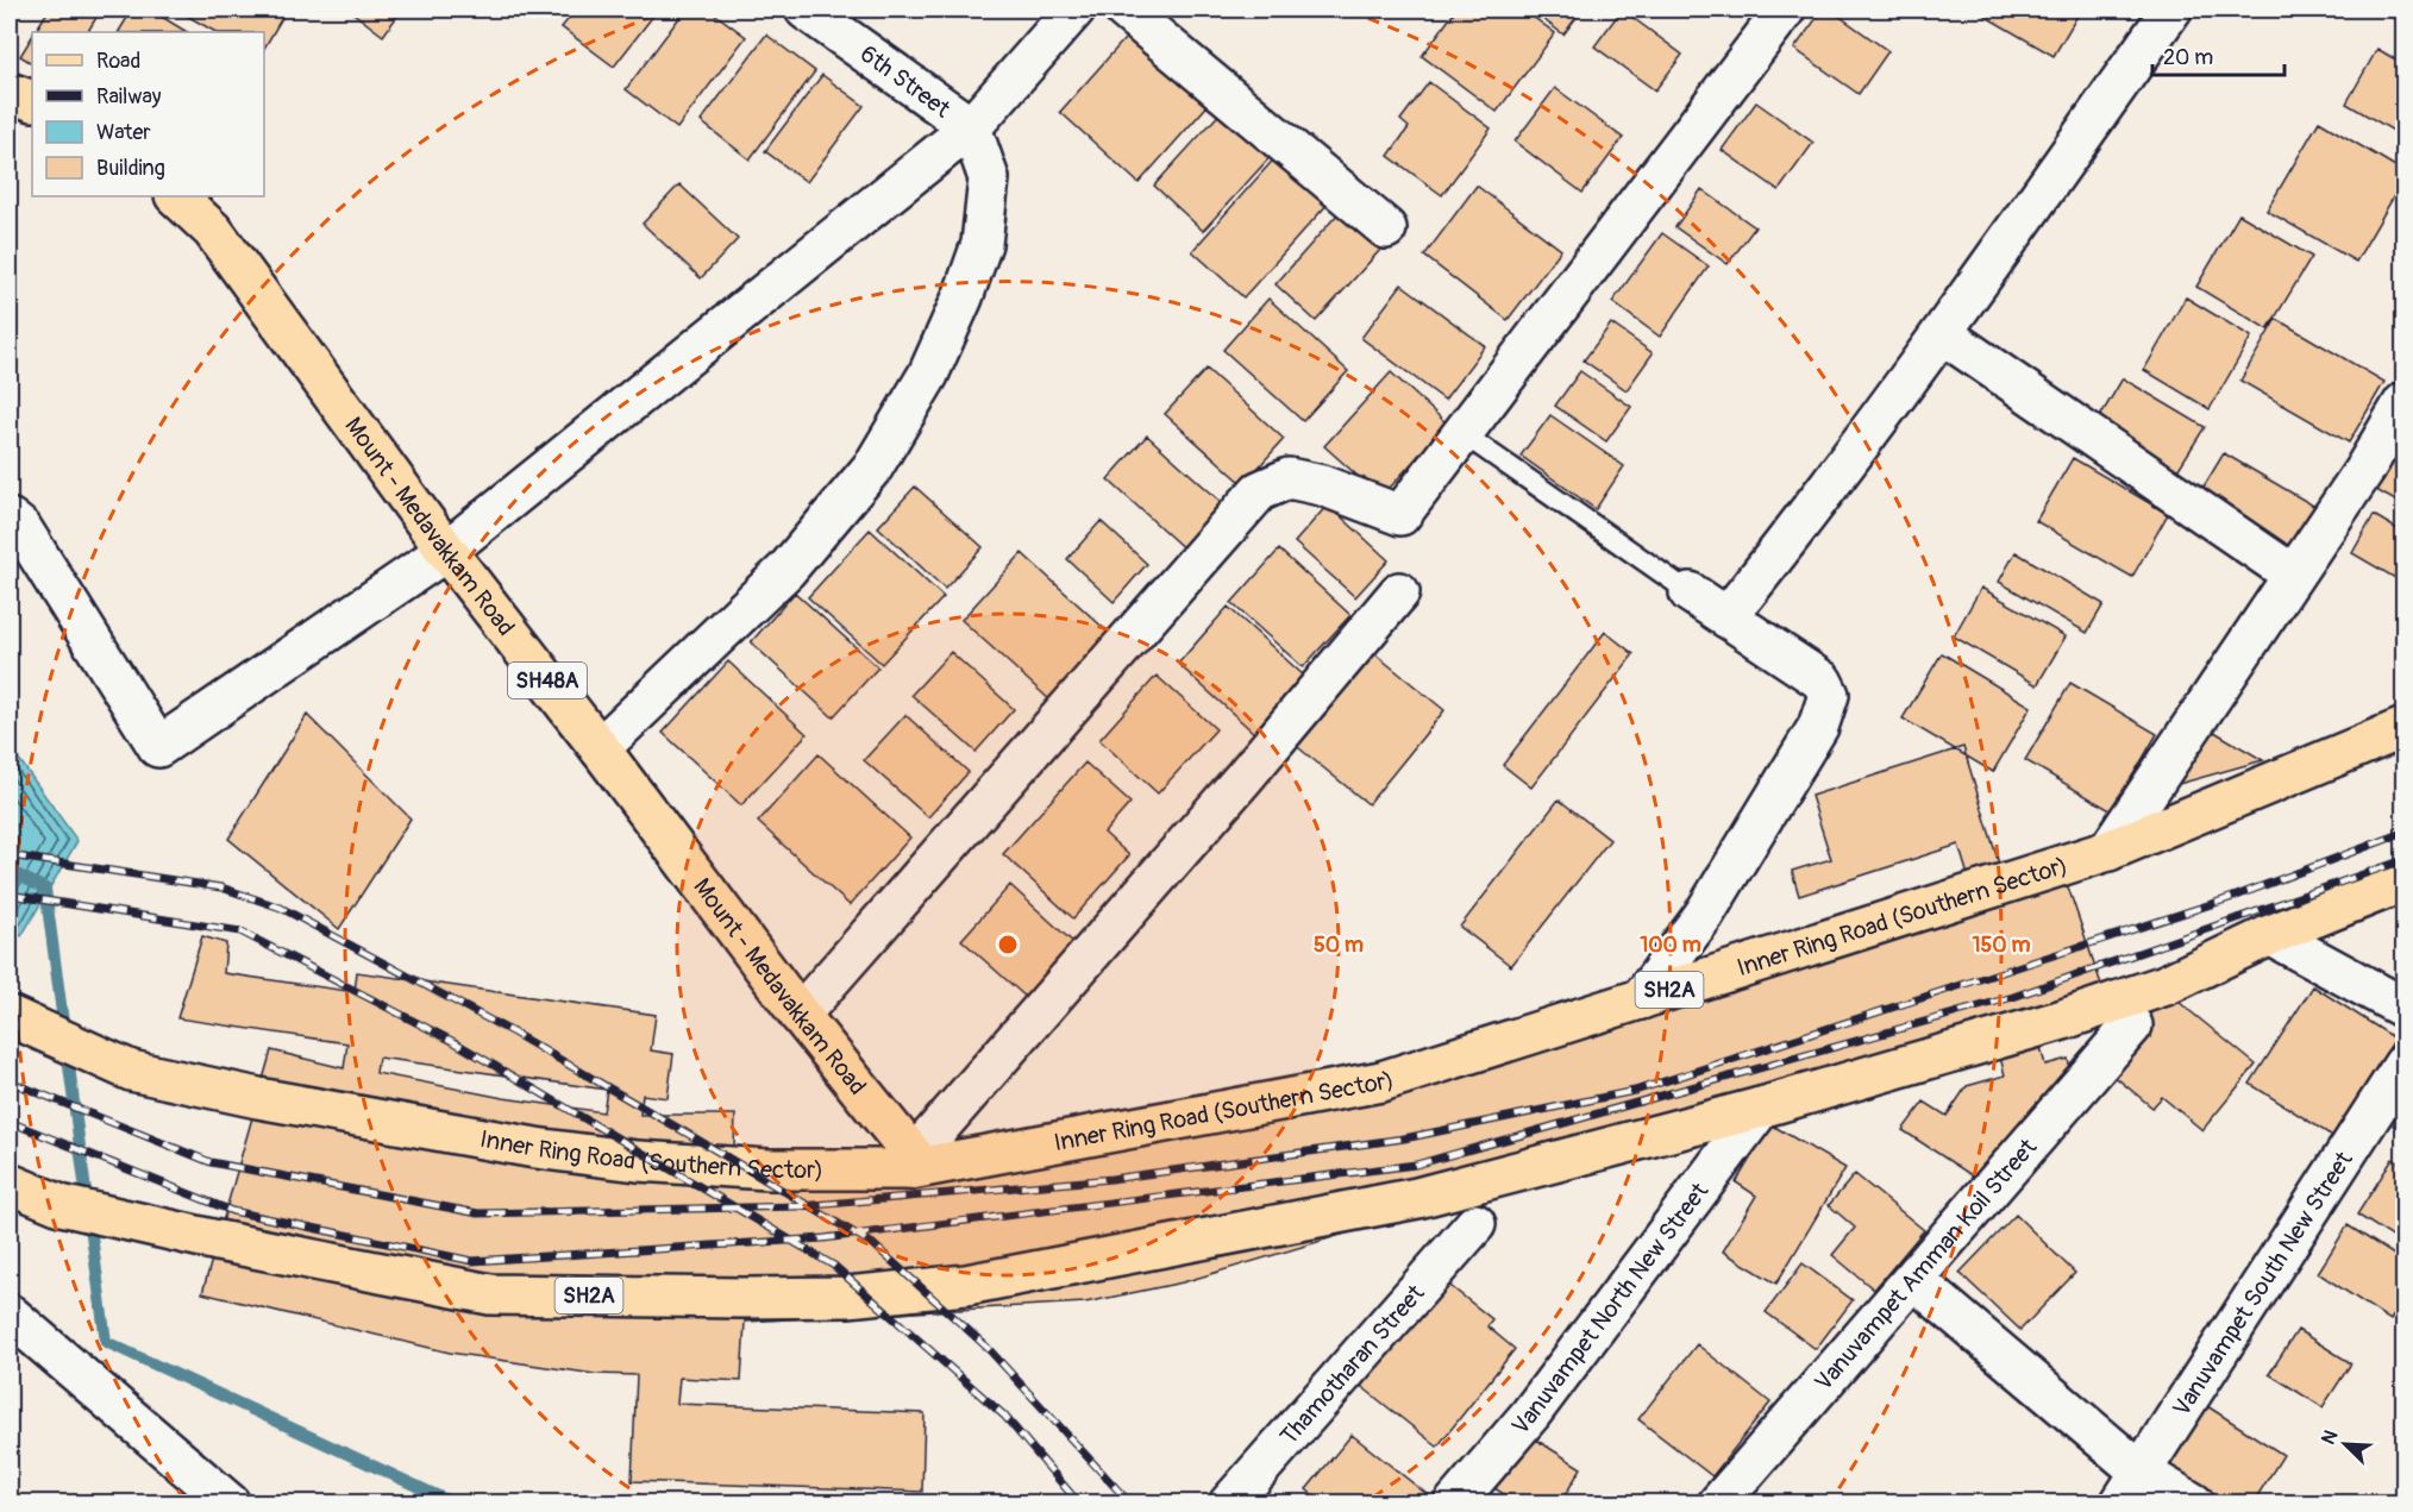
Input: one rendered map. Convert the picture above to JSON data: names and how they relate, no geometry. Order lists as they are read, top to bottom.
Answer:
{
  "streets": {
    "main road": [
      "Mount - Medavakkam Road",
      "SH48A",
      "Inner Ring Road (Southern Sector)",
      "SH2A"
    ],
    "street": [
      "6th Street",
      "Vanuvampet Amman Koil Street",
      "Vanuvampet South New Street",
      "Vanuvampet North New Street",
      "Thamotharan Street"
    ]
  },
  "crossings": [
    ["Mount - Medavakkam Road", "Inner Ring Road (Southern Sector)"],
    ["SH2A", "Vanuvampet North New Street"]
  ],
  "legend": [
    "Road",
    "Railway",
    "Water",
    "Building"
  ],
  "scale_bar": "20 m",
  "north": "top left",
  "rings": ["50 m", "100 m", "150 m"]
}
